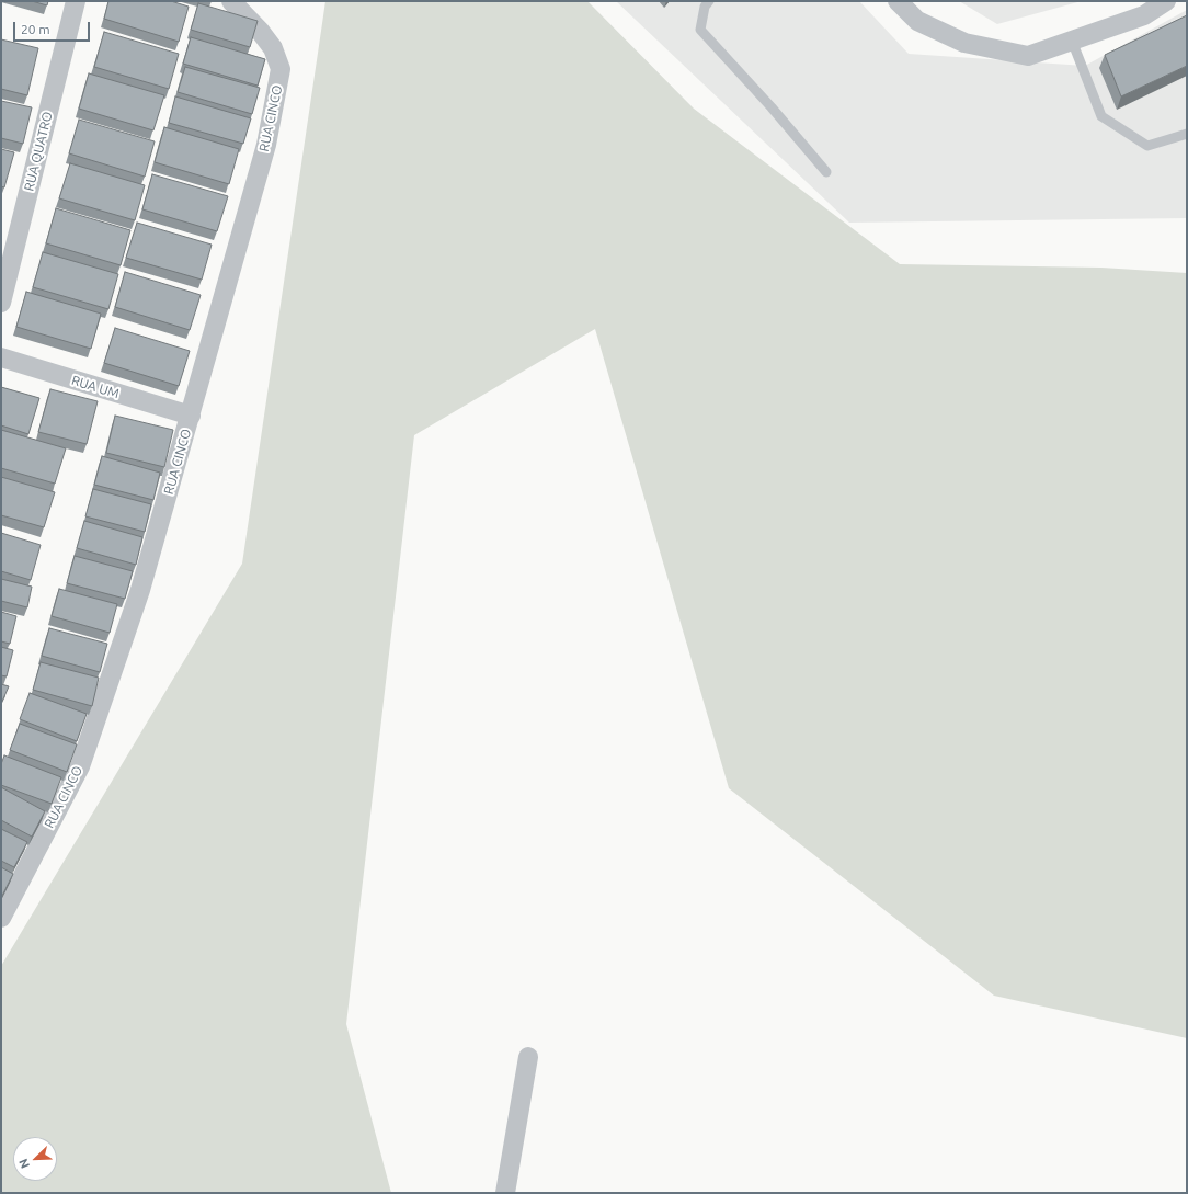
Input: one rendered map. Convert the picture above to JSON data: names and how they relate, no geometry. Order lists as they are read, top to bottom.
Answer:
{
  "streets": {
    "street": ["RUA CINCO", "RUA QUATRO", "RUA UM"]
  },
  "crossings": [
    ["RUA CINCO", "RUA UM"]
  ],
  "scale_bar": "20 m",
  "north": "bottom left"
}
